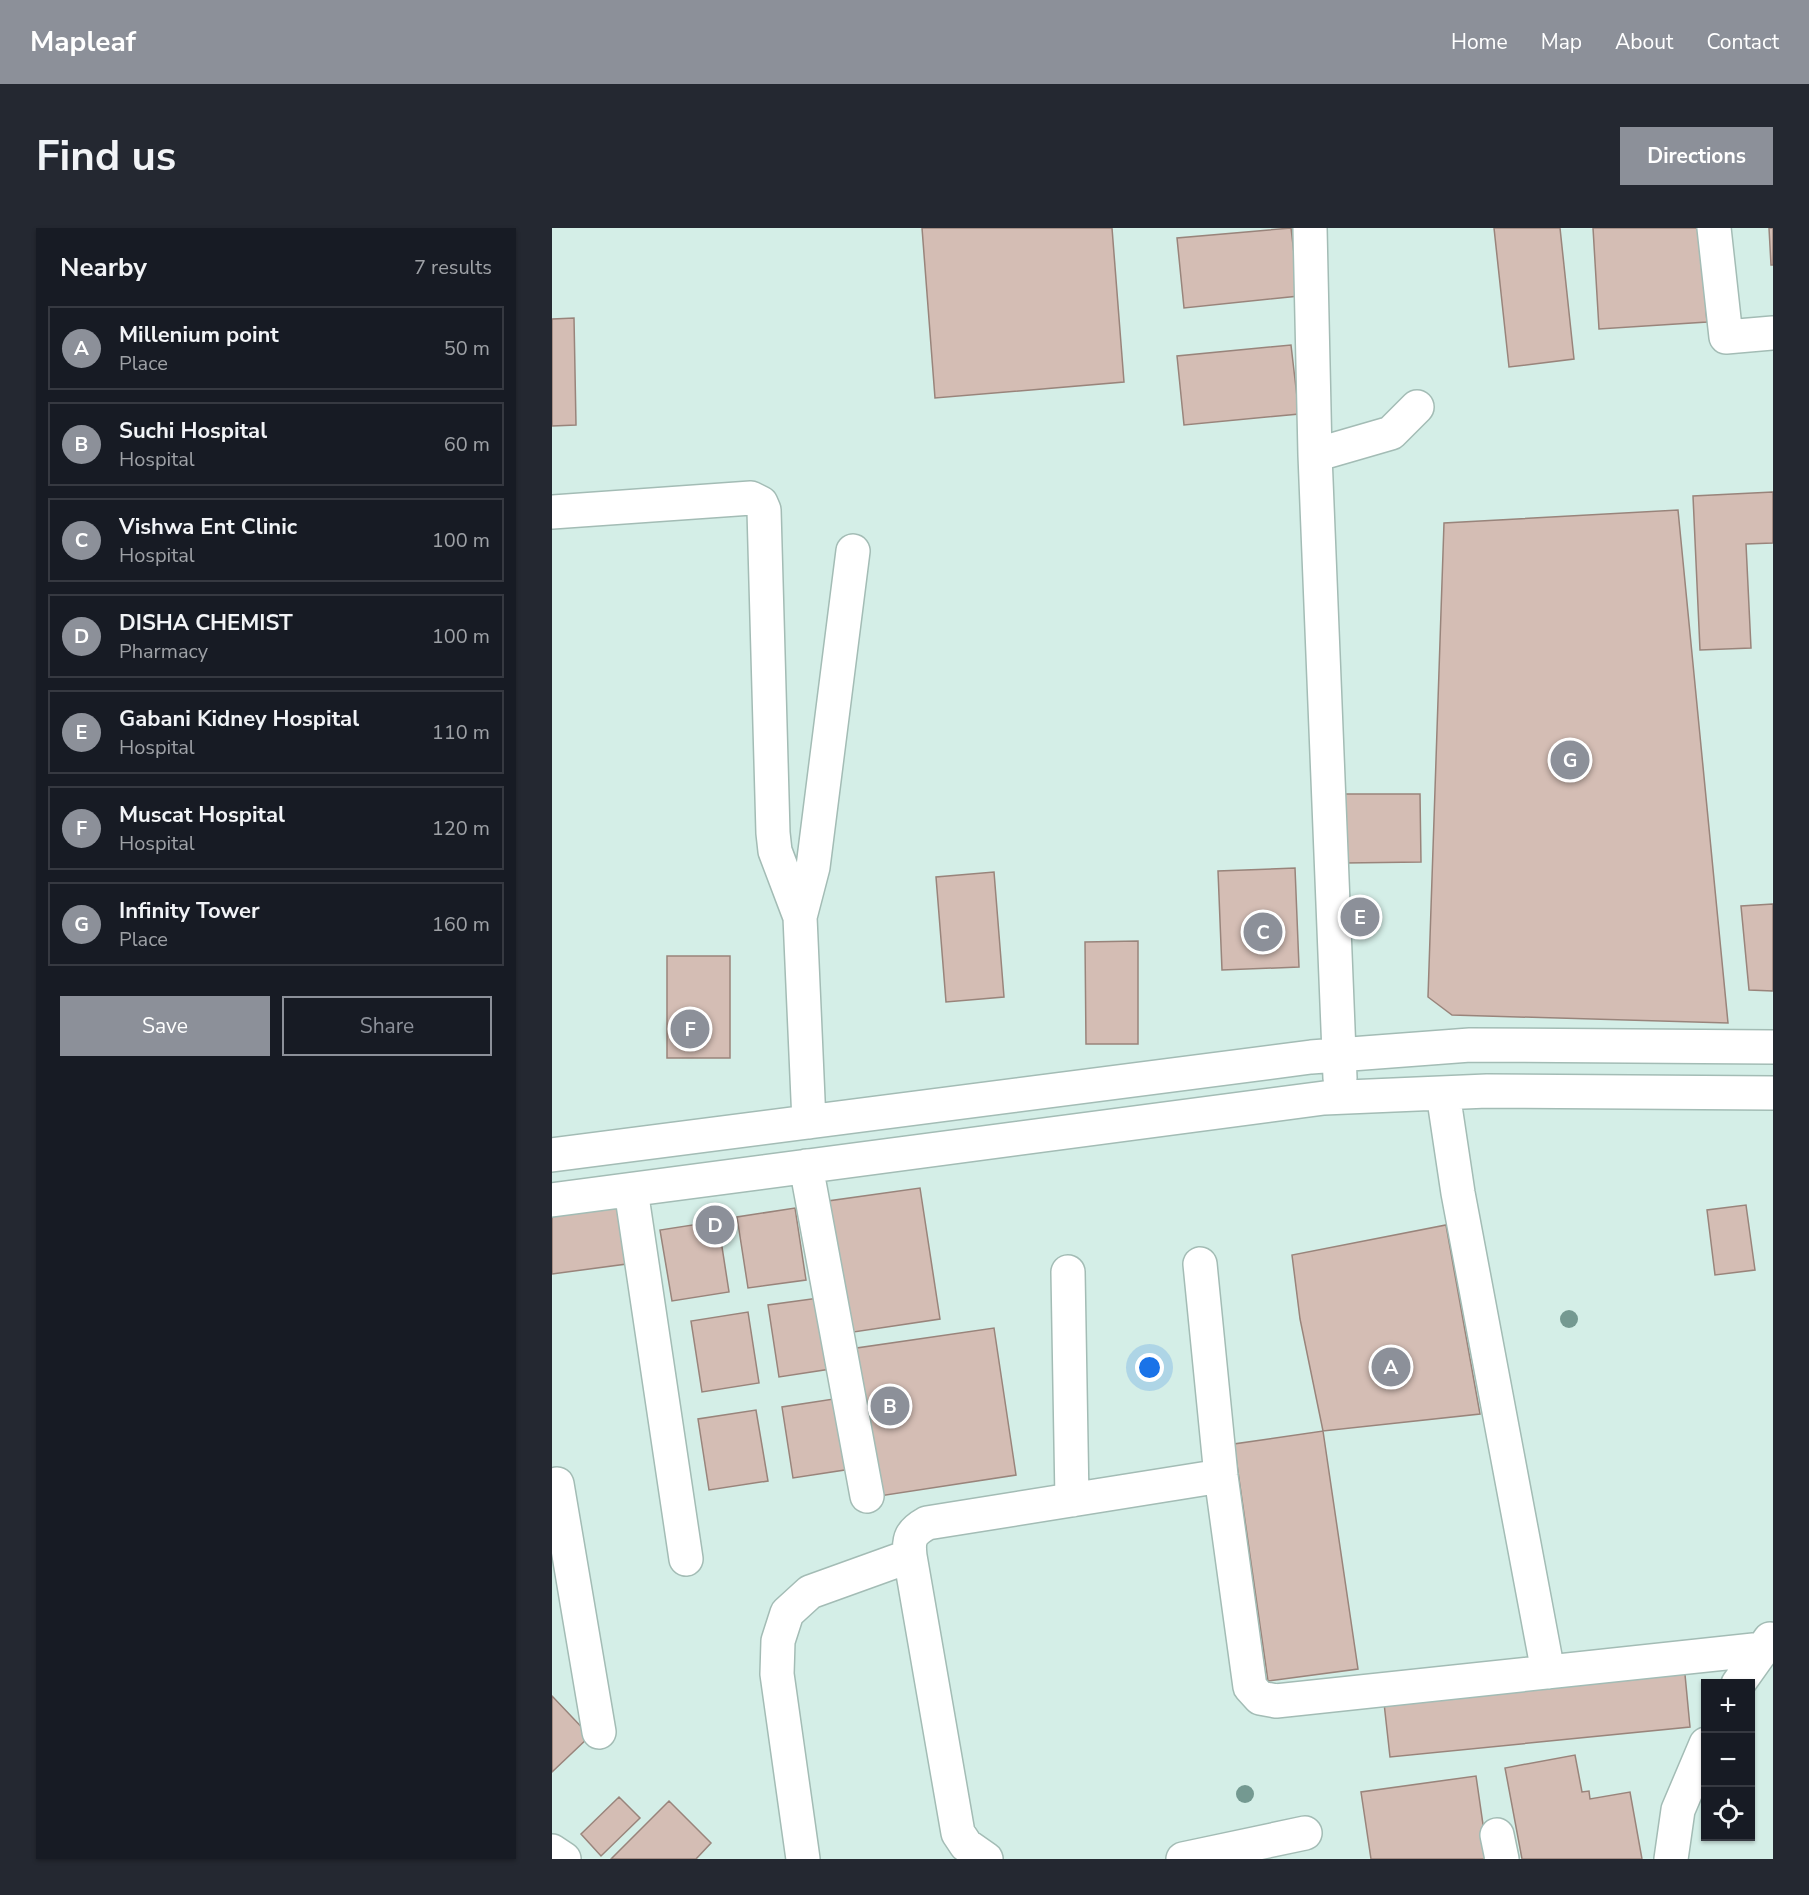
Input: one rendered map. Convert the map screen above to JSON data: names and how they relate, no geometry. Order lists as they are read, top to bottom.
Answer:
{
  "page": {
    "header": "Mapleaf",
    "nav": [
      "Home",
      "Map",
      "About",
      "Contact"
    ],
    "buttons": [
      "Directions",
      ["Save", "Share"]
    ],
    "title": "Find us",
    "heading": ["Nearby", "7 results"],
    "list": [
      {
        "mark": "A",
        "name": "Millenium point",
        "note": "Place",
        "value": "50 m"
      },
      {
        "mark": "B",
        "name": "Suchi Hospital",
        "note": "Hospital",
        "value": "60 m"
      },
      {
        "mark": "C",
        "name": "Vishwa Ent Clinic",
        "note": "Hospital",
        "value": "100 m"
      },
      {
        "mark": "D",
        "name": "DISHA CHEMIST",
        "note": "Pharmacy",
        "value": "100 m"
      },
      {
        "mark": "E",
        "name": "Gabani Kidney Hospital",
        "note": "Hospital",
        "value": "110 m"
      },
      {
        "mark": "F",
        "name": "Muscat Hospital",
        "note": "Hospital",
        "value": "120 m"
      },
      {
        "mark": "G",
        "name": "Infinity Tower",
        "note": "Place",
        "value": "160 m"
      }
    ],
    "pins": [
      "G",
      "E",
      "C",
      "F",
      "D",
      "A",
      "B"
    ],
    "map_buttons": ["+", "−"]
  }
}
